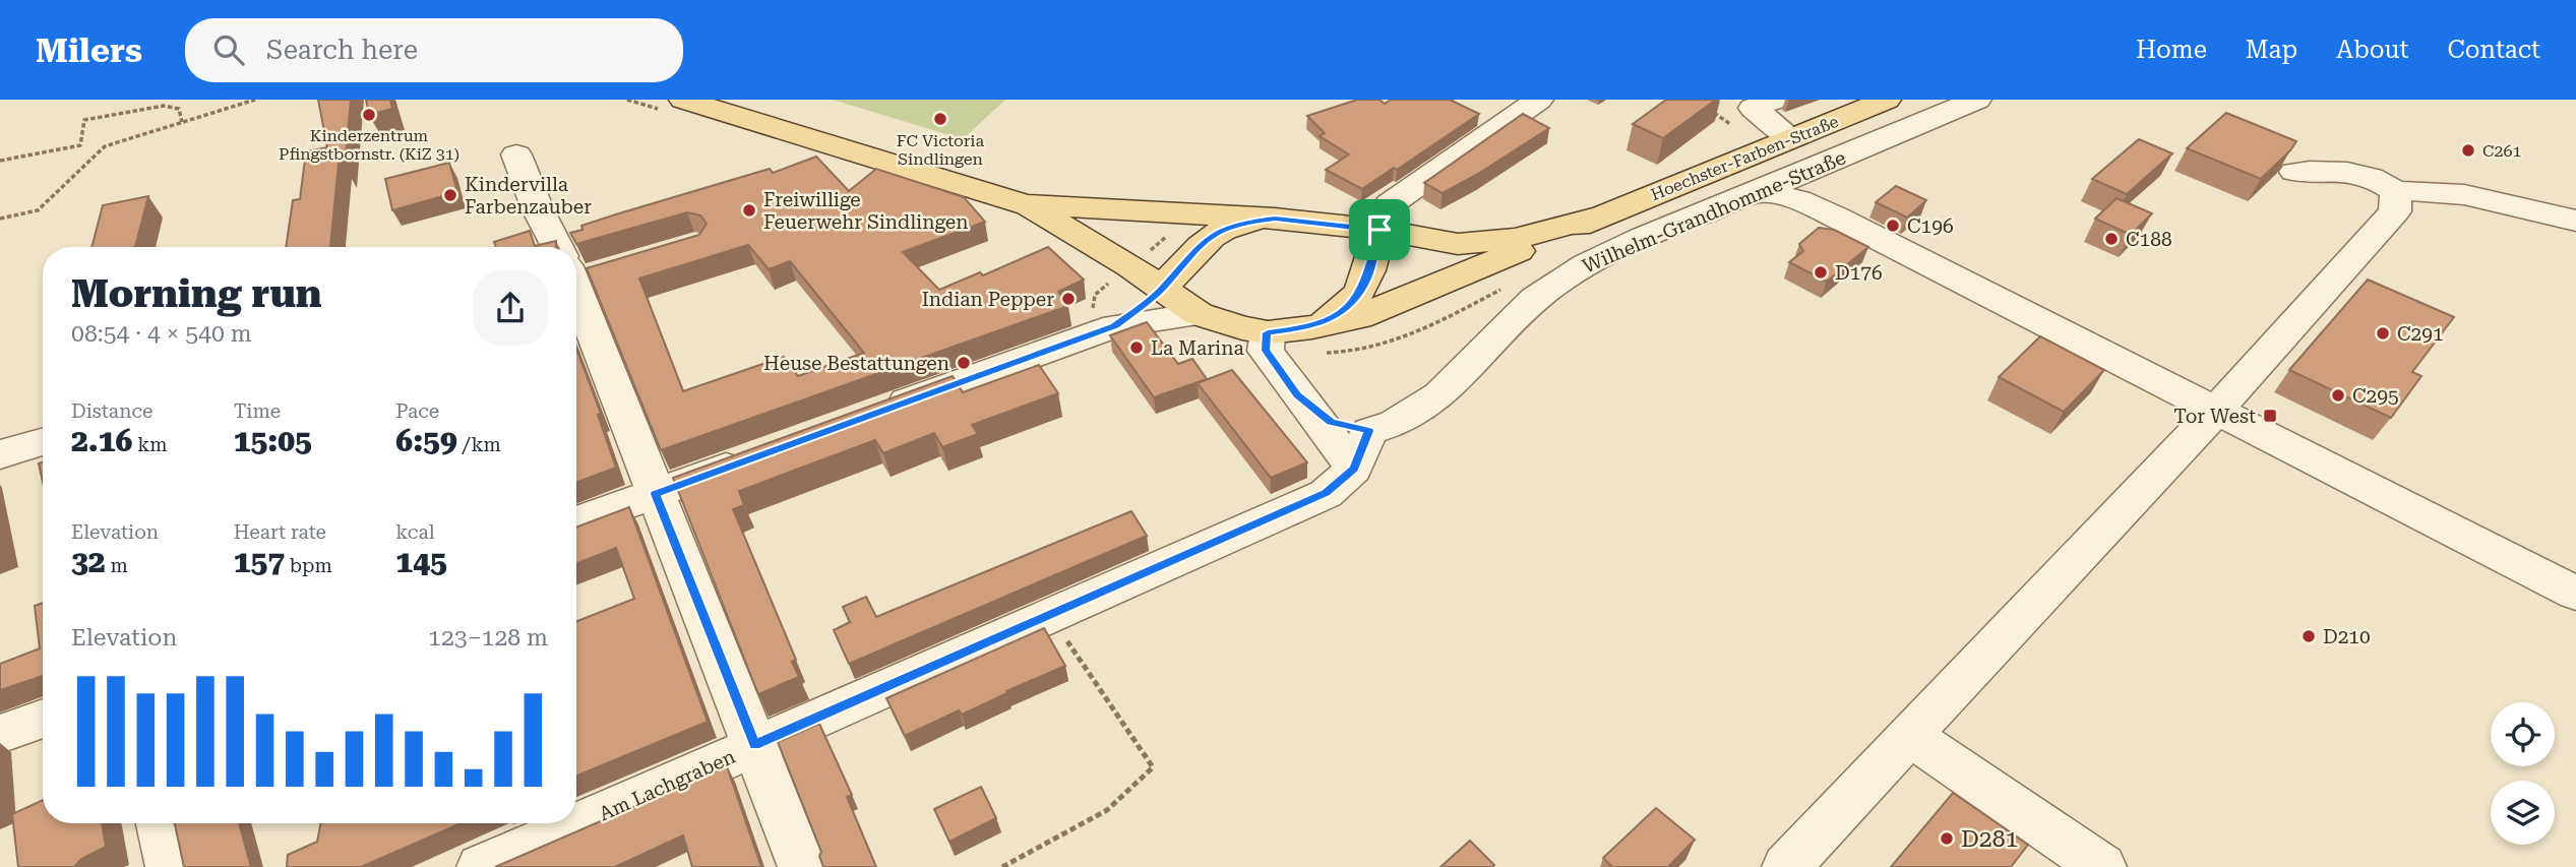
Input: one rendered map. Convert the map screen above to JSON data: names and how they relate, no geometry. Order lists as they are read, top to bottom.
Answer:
{
  "streets": {
    "main road": ["Hoechster-Farben-Straße"],
    "street": ["Wilhelm-Grandhomme-Straße", "Am Lachgraben"]
  },
  "crossings": [
    ["Wilhelm-Grandhomme-Straße", "Am Lachgraben"]
  ],
  "places": {
    "other": [
      "Kinderzentrum Pfingstbornstr. (KiZ 31)",
      "FC Victoria Sindlingen",
      "C261",
      "Kindervilla Farbenzauber",
      "Freiwillige Feuerwehr Sindlingen",
      "C196",
      "C188",
      "D176",
      "Indian Pepper",
      "C291",
      "La Marina",
      "Heuse Bestattungen",
      "C295",
      "D210",
      "D281"
    ],
    "transit": ["Tor West"]
  },
  "page": {
    "header": "Milers",
    "search": "Search here",
    "nav": [
      "Home",
      "Map",
      "About",
      "Contact"
    ],
    "heading": ["Morning run", "08:54 · 4 × 540 m"],
    "stats": [
      ["Distance", "2.16 km"],
      ["Time", "15:05"],
      ["Pace", "6:59 /km"],
      ["Elevation", "32 m"],
      ["Heart rate", "157 bpm"],
      ["kcal", "145"]
    ],
    "chart": ["Elevation", "123–128 m"]
  }
}
